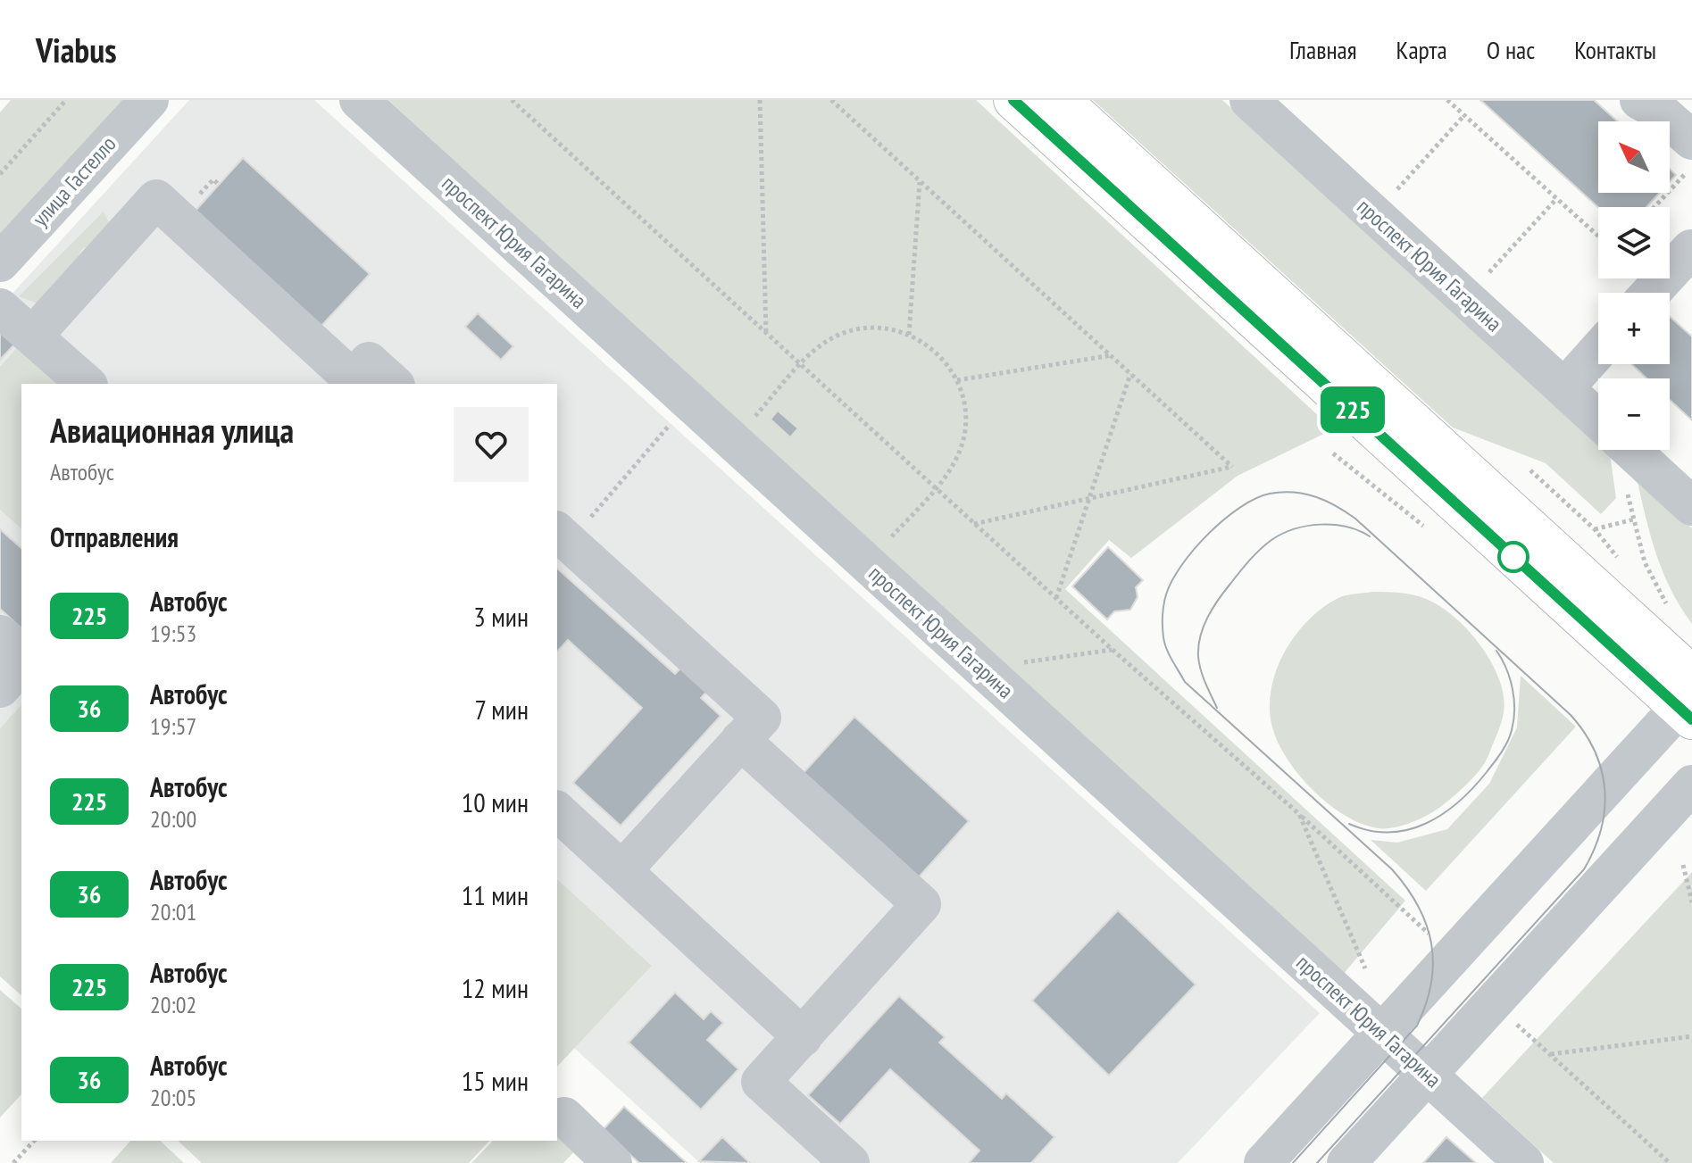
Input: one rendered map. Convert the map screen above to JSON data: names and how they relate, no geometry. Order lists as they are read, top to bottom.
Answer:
{
  "streets": {
    "street": ["улица Гастелло", "проспект Юрия Гагарина"]
  },
  "lines": ["bus line 225"],
  "north": "top left",
  "page": {
    "header": "Viabus",
    "nav": [
      "Главная",
      "Карта",
      "О нас",
      "Контакты"
    ],
    "on_map": "225",
    "map_buttons": ["+", "−"],
    "heading": [
      ["Авиационная улица", "Автобус"],
      "Отправления"
    ],
    "list": [
      {
        "mark": "225",
        "name": "Автобус",
        "note": "19:53",
        "value": "3 мин"
      },
      {
        "mark": "36",
        "name": "Автобус",
        "note": "19:57",
        "value": "7 мин"
      },
      {
        "mark": "225",
        "name": "Автобус",
        "note": "20:00",
        "value": "10 мин"
      },
      {
        "mark": "36",
        "name": "Автобус",
        "note": "20:01",
        "value": "11 мин"
      },
      {
        "mark": "225",
        "name": "Автобус",
        "note": "20:02",
        "value": "12 мин"
      },
      {
        "mark": "36",
        "name": "Автобус",
        "note": "20:05",
        "value": "15 мин"
      }
    ]
  }
}
